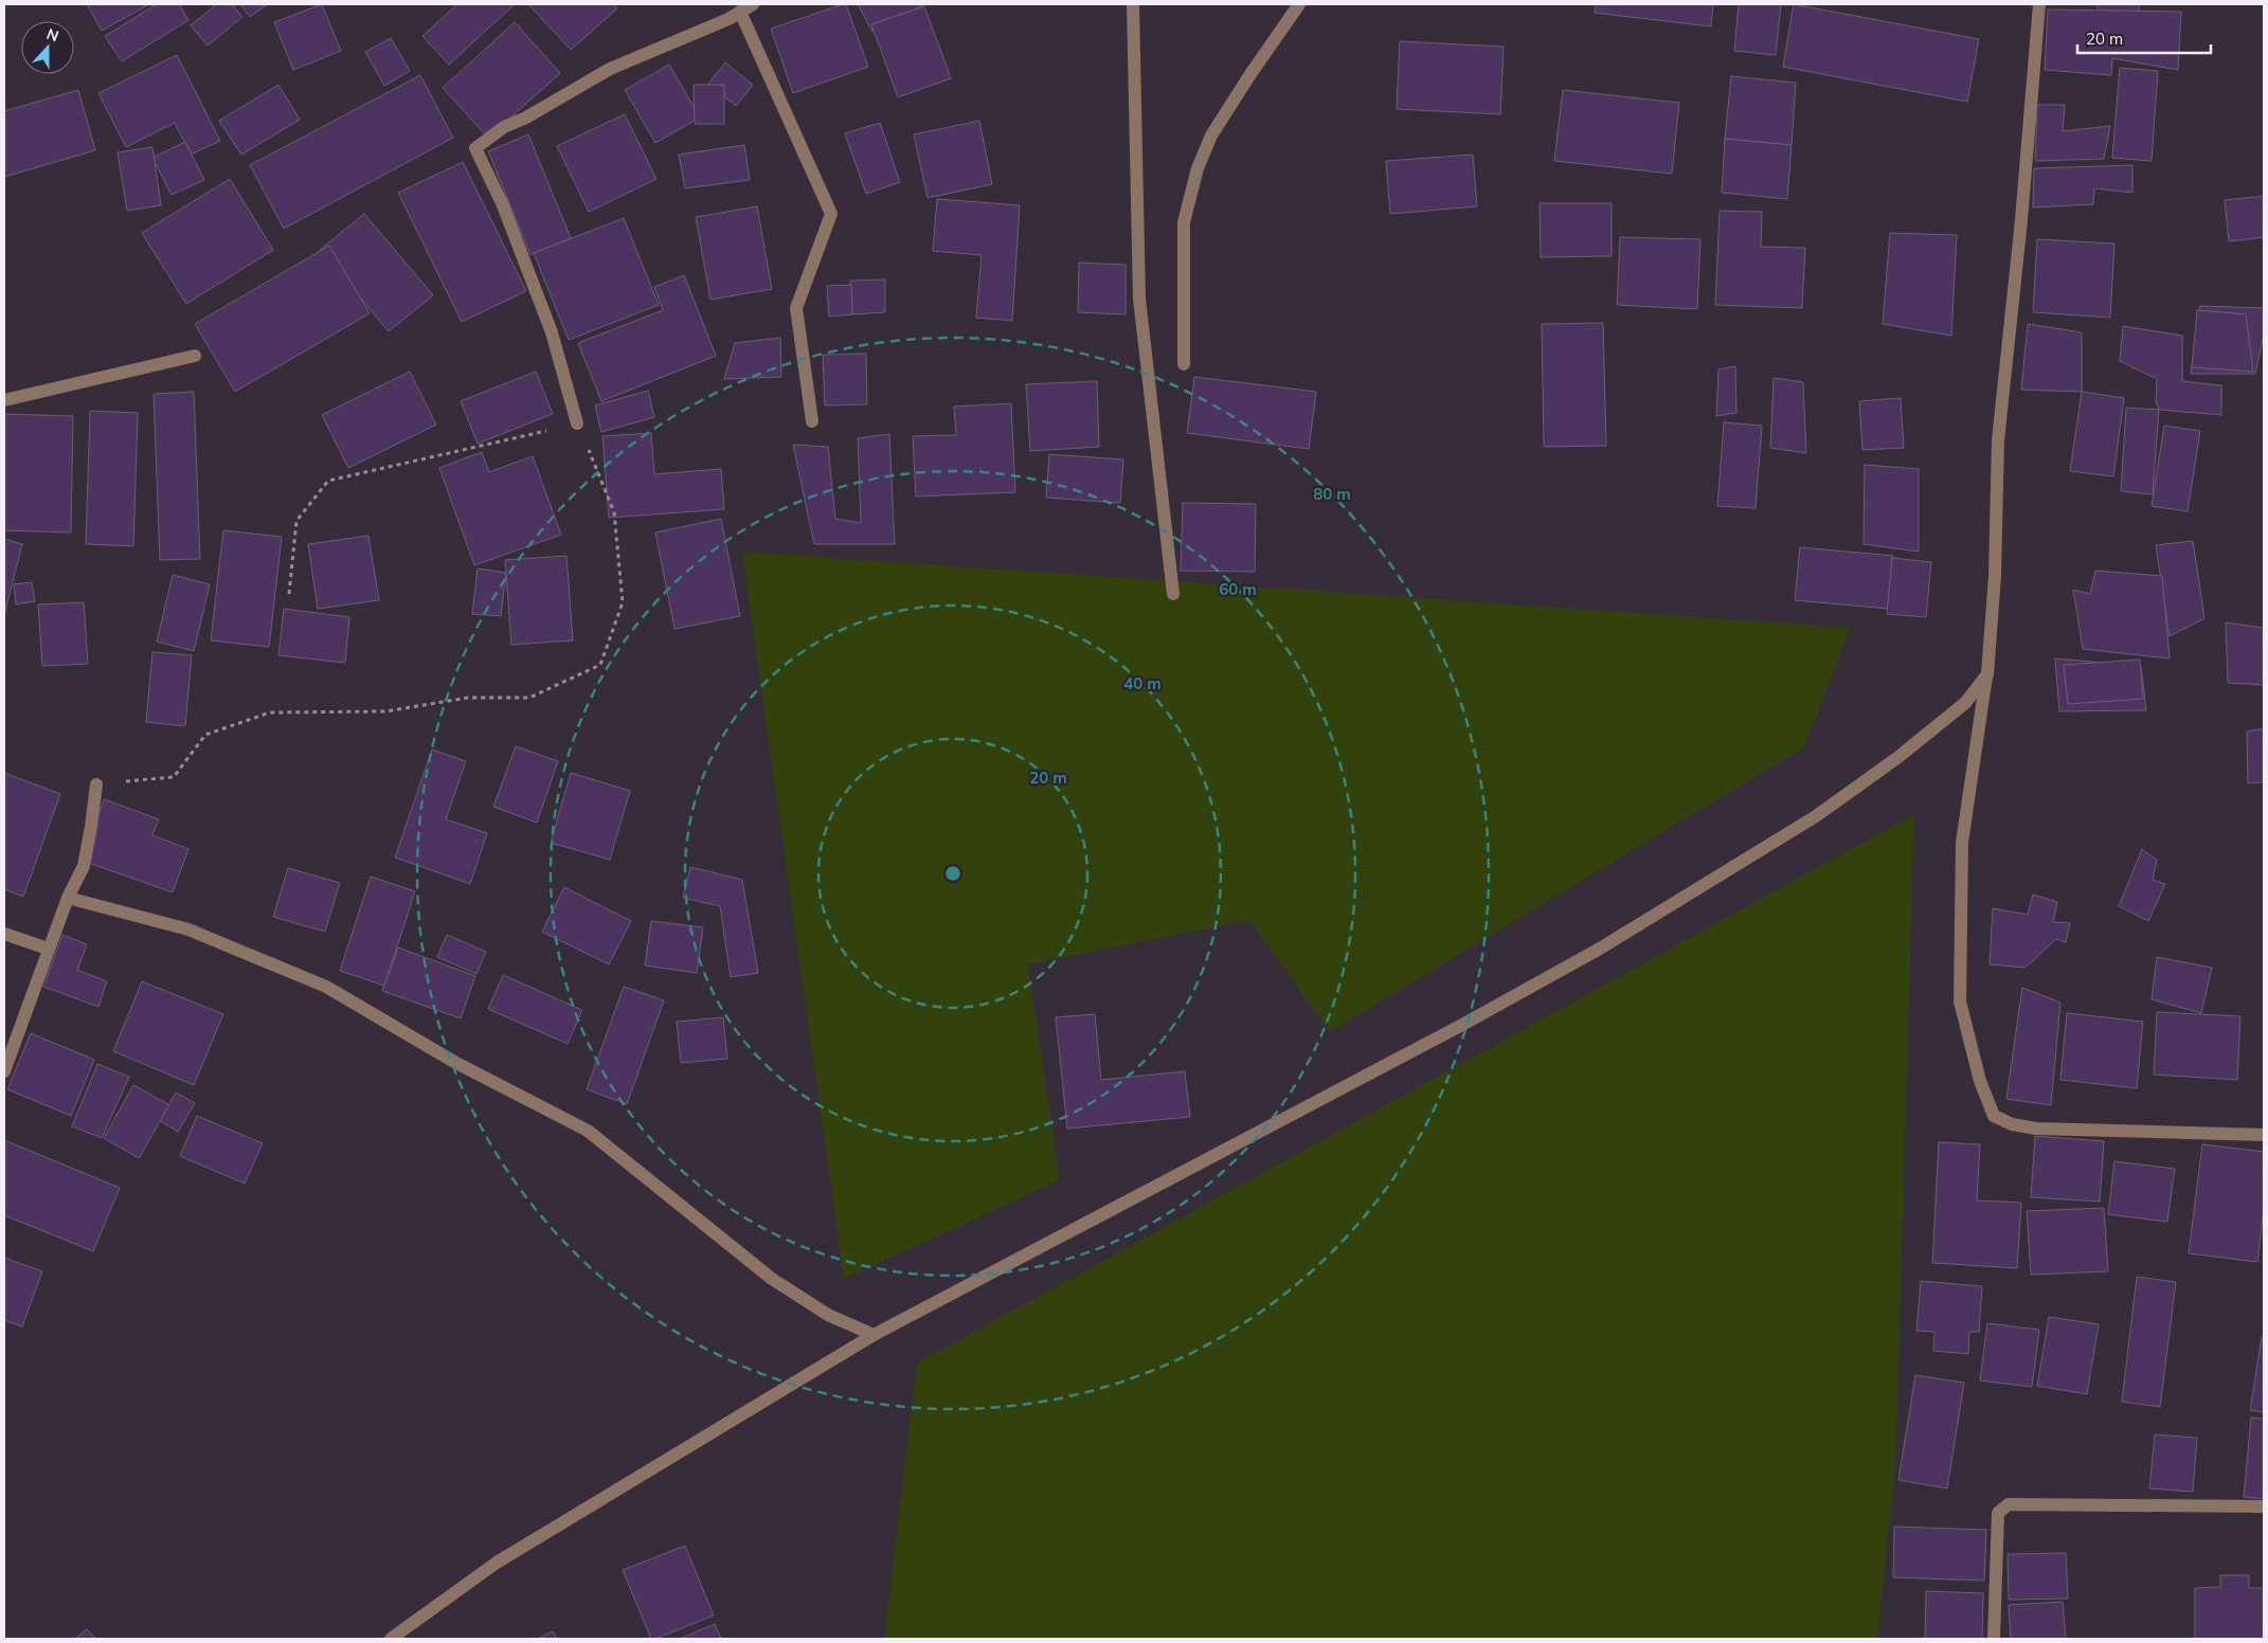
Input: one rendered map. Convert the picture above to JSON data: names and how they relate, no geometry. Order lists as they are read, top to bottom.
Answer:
{
  "scale_bar": "20 m",
  "north": "top",
  "rings": [
    "80 m",
    "60 m",
    "40 m",
    "20 m"
  ]
}
